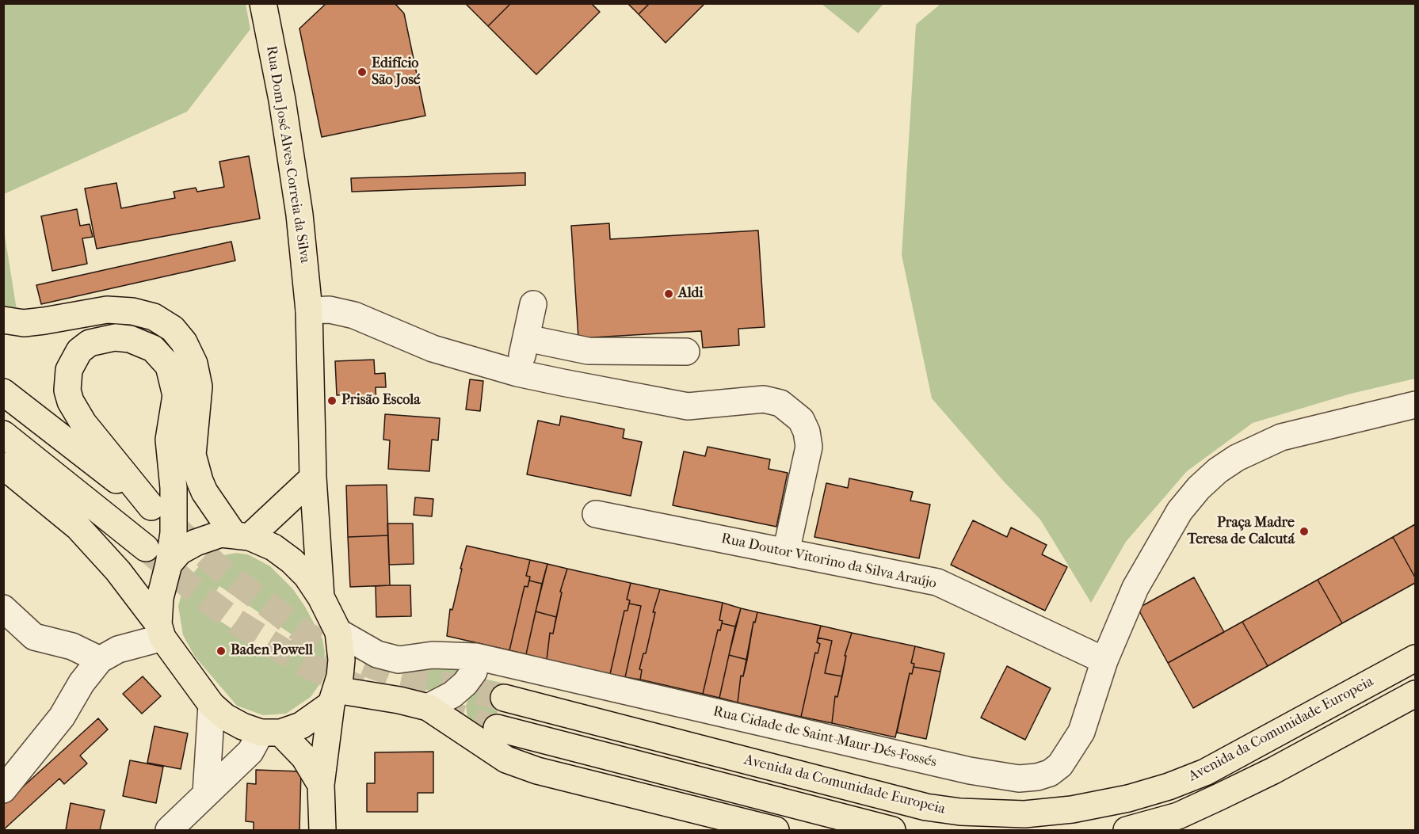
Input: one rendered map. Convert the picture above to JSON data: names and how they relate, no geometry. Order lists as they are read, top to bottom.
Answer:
{
  "streets": {
    "main road": ["Rua Dom José Alves Correia da Silva", "Avenida da Comunidade Europeia"],
    "street": ["Rua Doutor Vitorino da Silva Araújo", "Rua Cidade de Saint-Maur-Dés-Fossés"]
  },
  "crossings": [
    ["Rua Doutor Vitorino da Silva Araújo", "Rua Cidade de Saint-Maur-Dés-Fossés"]
  ],
  "places": [
    "Edifício São José",
    "Aldi",
    "Prisão Escola",
    "Praça Madre Teresa de Calcutá",
    "Baden Powell"
  ]
}
